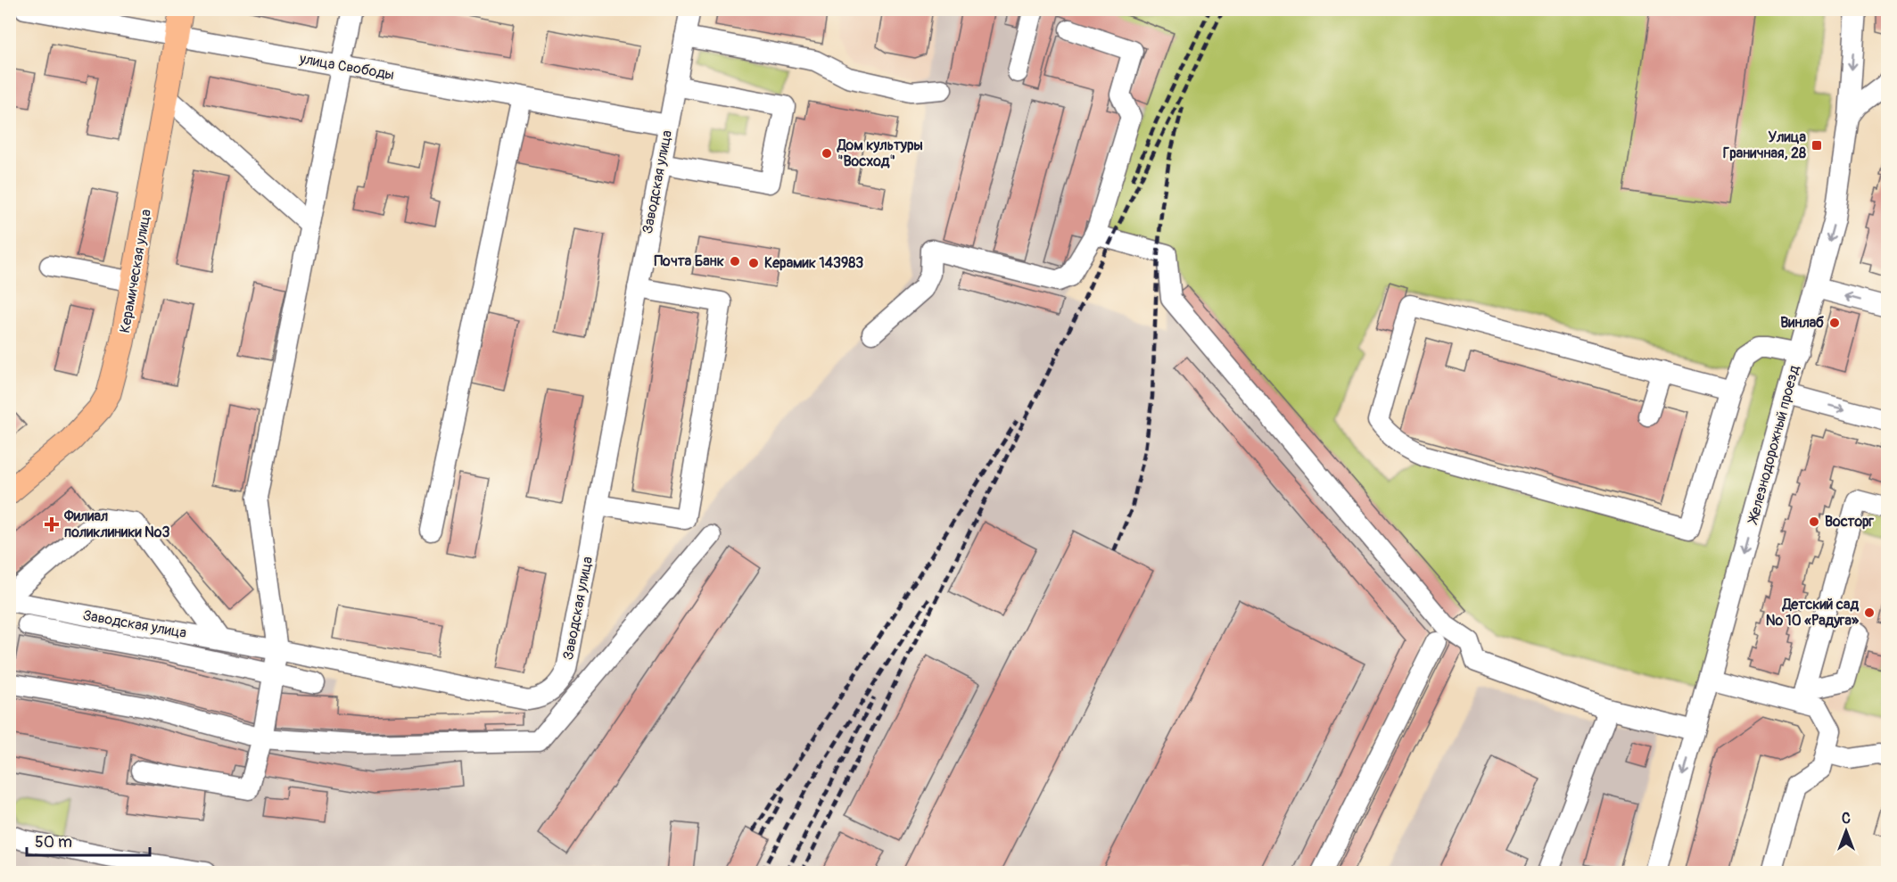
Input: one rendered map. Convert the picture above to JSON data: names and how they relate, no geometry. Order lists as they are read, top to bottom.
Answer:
{
  "streets": {
    "main road": ["Керамическая улица"],
    "street": ["улица Свободы", "Заводская улица", "Железнодорожный проезд"]
  },
  "crossings": [
    ["улица Свободы", "Заводская улица"],
    ["улица Свободы", "Керамическая улица"]
  ],
  "places": {
    "transit": ["Улица Граничная, 28"],
    "other": [
      "Дом культуры \"Восход\"",
      "Почта Банк",
      "Керамик 143983",
      "Винлаб",
      "Восторг",
      "Детский сад № 10 «Радуга»"
    ],
    "health": ["Филиал поликлиники №3"]
  },
  "scale_bar": "50 m",
  "north": "top"
}
